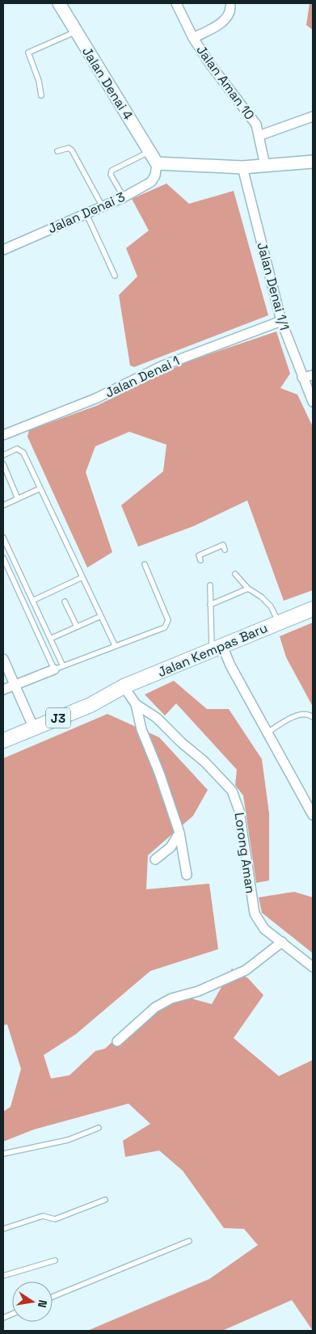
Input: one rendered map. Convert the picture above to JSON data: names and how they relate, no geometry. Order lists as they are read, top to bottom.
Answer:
{
  "streets": {
    "main road": ["Jalan Kempas Baru", "J3"],
    "street": [
      "Jalan Aman 10",
      "Jalan Denai 4",
      "Jalan Denai 3",
      "Jalan Denai 1/1",
      "Jalan Denai 1",
      "Lorong Aman"
    ]
  },
  "crossings": [
    ["Jalan Denai 4", "Jalan Denai 3"],
    ["Jalan Denai 1/1", "Jalan Denai 1"],
    ["Jalan Kempas Baru", "Lorong Aman"]
  ],
  "north": "right"
}
